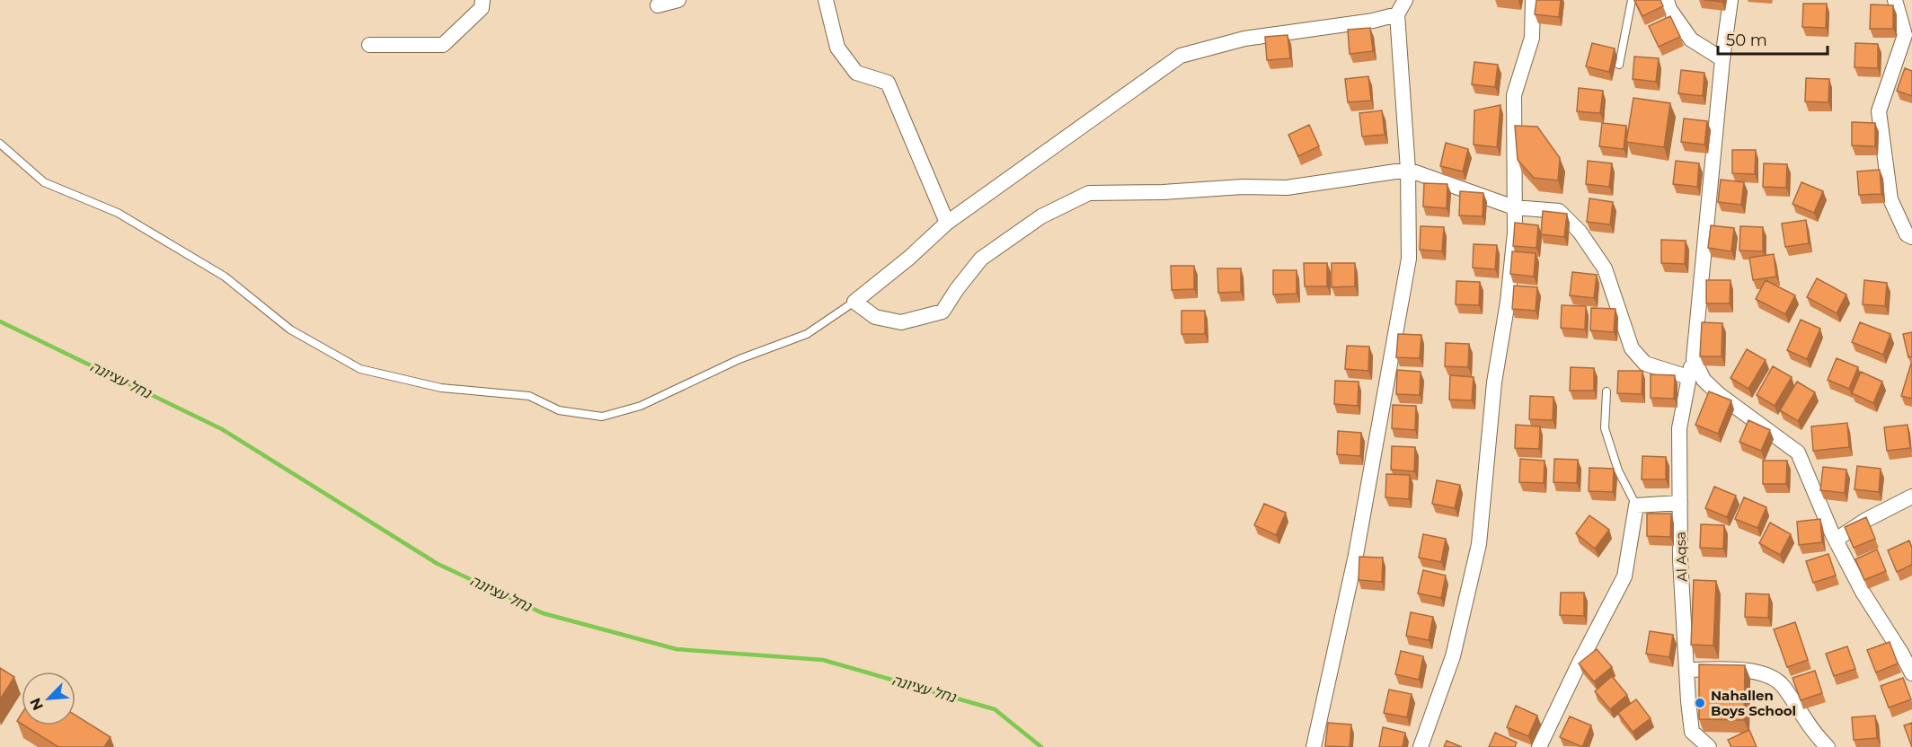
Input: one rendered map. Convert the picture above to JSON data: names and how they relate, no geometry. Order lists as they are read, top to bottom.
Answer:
{
  "streets": {
    "street": ["Al Aqsa"]
  },
  "water": ["נחל עציונה"],
  "places": ["Nahallen Boys School"],
  "scale_bar": "50 m",
  "north": "bottom left"
}
